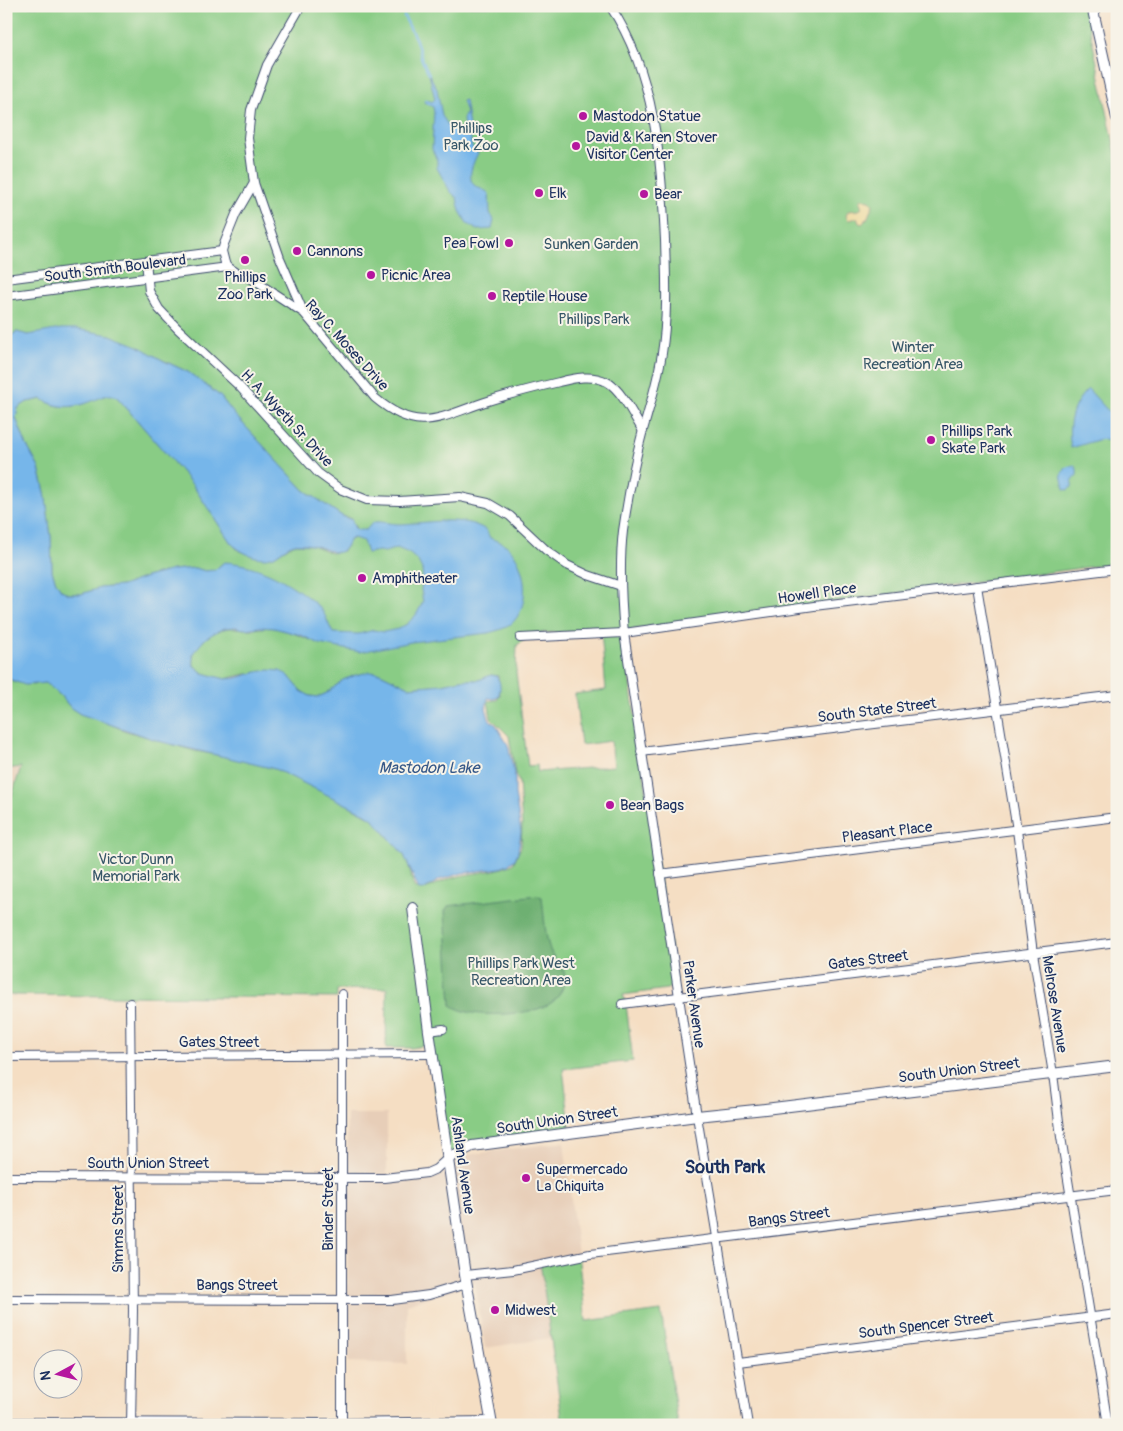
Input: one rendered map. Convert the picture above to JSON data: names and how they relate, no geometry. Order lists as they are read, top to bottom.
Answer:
{
  "streets": {
    "street": [
      "South Smith Boulevard",
      "Ray C. Moses Drive",
      "H. A. Wyeth Sr. Drive",
      "Howell Place",
      "South State Street",
      "Pleasant Place",
      "Gates Street",
      "Parker Avenue",
      "Melrose Avenue",
      "South Union Street",
      "Ashland Avenue",
      "Binder Street",
      "Bangs Street",
      "Simms Street",
      "South Spencer Street"
    ]
  },
  "crossings": [
    ["South Smith Boulevard", "Ray C. Moses Drive"],
    ["South Smith Boulevard", "H. A. Wyeth Sr. Drive"],
    ["H. A. Wyeth Sr. Drive", "Parker Avenue"],
    ["Howell Place", "Parker Avenue"],
    ["Howell Place", "Melrose Avenue"],
    ["South State Street", "Parker Avenue"],
    ["South State Street", "Melrose Avenue"],
    ["Pleasant Place", "Parker Avenue"],
    ["Pleasant Place", "Melrose Avenue"],
    ["Gates Street", "Parker Avenue"],
    ["Gates Street", "Melrose Avenue"],
    ["Gates Street", "Ashland Avenue"],
    ["Gates Street", "Binder Street"],
    ["Gates Street", "Simms Street"],
    ["Parker Avenue", "South Union Street"],
    ["Parker Avenue", "Bangs Street"],
    ["Parker Avenue", "South Spencer Street"],
    ["Melrose Avenue", "South Union Street"],
    ["Melrose Avenue", "Bangs Street"],
    ["Melrose Avenue", "South Spencer Street"],
    ["South Union Street", "Ashland Avenue"],
    ["South Union Street", "Binder Street"],
    ["South Union Street", "Simms Street"],
    ["Ashland Avenue", "Bangs Street"],
    ["Binder Street", "Bangs Street"],
    ["Bangs Street", "Simms Street"]
  ],
  "districts": ["South Park"],
  "water": ["Mastodon Lake"],
  "parks": [
    "Phillips Park Zoo",
    "Sunken Garden",
    "Phillips Park",
    "Winter Recreation Area",
    "Victor Dunn Memorial Park",
    "Phillips Park West Recreation Area"
  ],
  "places": [
    "Mastodon Statue",
    "David & Karen Stover Visitor Center",
    "Elk",
    "Bear",
    "Pea Fowl",
    "Cannons",
    "Phillips Zoo Park",
    "Picnic Area",
    "Reptile House",
    "Phillips Park Skate Park",
    "Amphitheater",
    "Bean Bags",
    "Supermercado La Chiquita",
    "Midwest"
  ],
  "north": "left"
}
